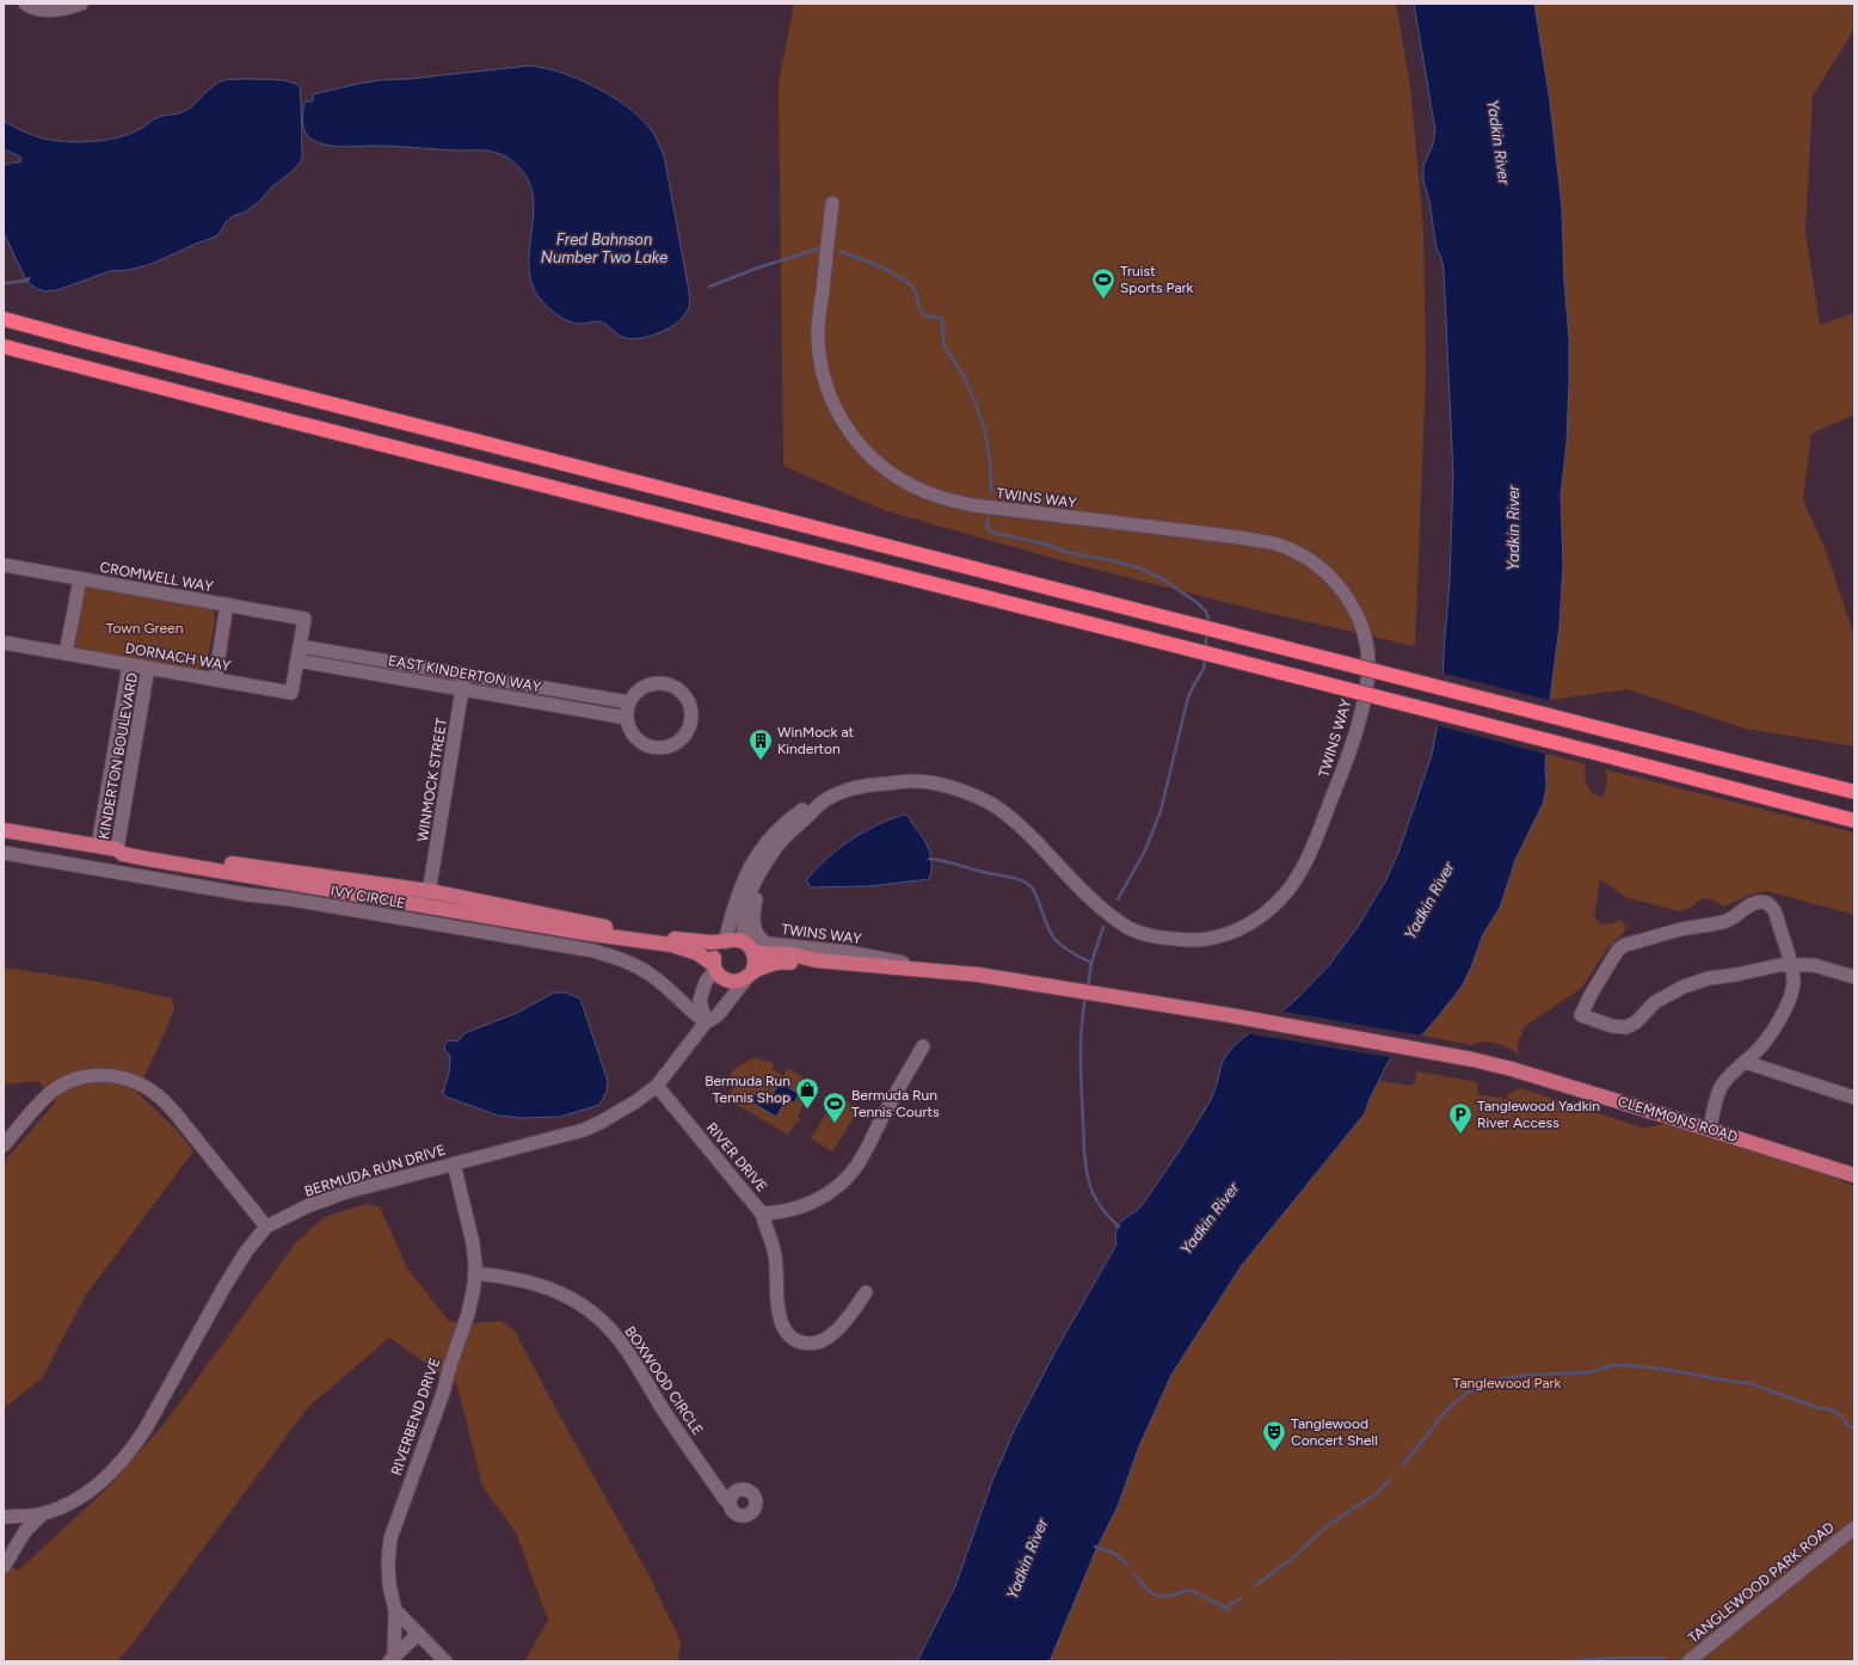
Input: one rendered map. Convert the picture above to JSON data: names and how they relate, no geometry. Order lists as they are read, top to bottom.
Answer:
{
  "streets": {
    "main road": ["CLEMMONS ROAD"],
    "street": [
      "TWINS WAY",
      "CROMWELL WAY",
      "DORNACH WAY",
      "EAST KINDERTON WAY",
      "KINDERTON BOULEVARD",
      "WINMOCK STREET",
      "IVY CIRCLE",
      "RIVER DRIVE",
      "BERMUDA RUN DRIVE",
      "BOXWOOD CIRCLE",
      "RIVERBEND DRIVE",
      "TANGLEWOOD PARK ROAD"
    ]
  },
  "crossings": [
    ["TWINS WAY", "CLEMMONS ROAD"],
    ["TWINS WAY", "BERMUDA RUN DRIVE"],
    ["CROMWELL WAY", "EAST KINDERTON WAY"],
    ["DORNACH WAY", "EAST KINDERTON WAY"],
    ["DORNACH WAY", "KINDERTON BOULEVARD"],
    ["EAST KINDERTON WAY", "WINMOCK STREET"],
    ["IVY CIRCLE", "BERMUDA RUN DRIVE"],
    ["RIVER DRIVE", "BERMUDA RUN DRIVE"],
    ["BERMUDA RUN DRIVE", "RIVERBEND DRIVE"],
    ["BOXWOOD CIRCLE", "RIVERBEND DRIVE"]
  ],
  "water": ["Yadkin River", "Fred Bahnson Number Two Lake"],
  "parks": ["Town Green", "Tanglewood Park"],
  "places": {
    "sports": ["Truist Sports Park", "Bermuda Run Tennis Courts"],
    "building": ["WinMock at Kinderton"],
    "shop": ["Bermuda Run Tennis Shop"],
    "parking": ["Tanglewood Yadkin River Access"],
    "theatre": ["Tanglewood Concert Shell"]
  }
}
